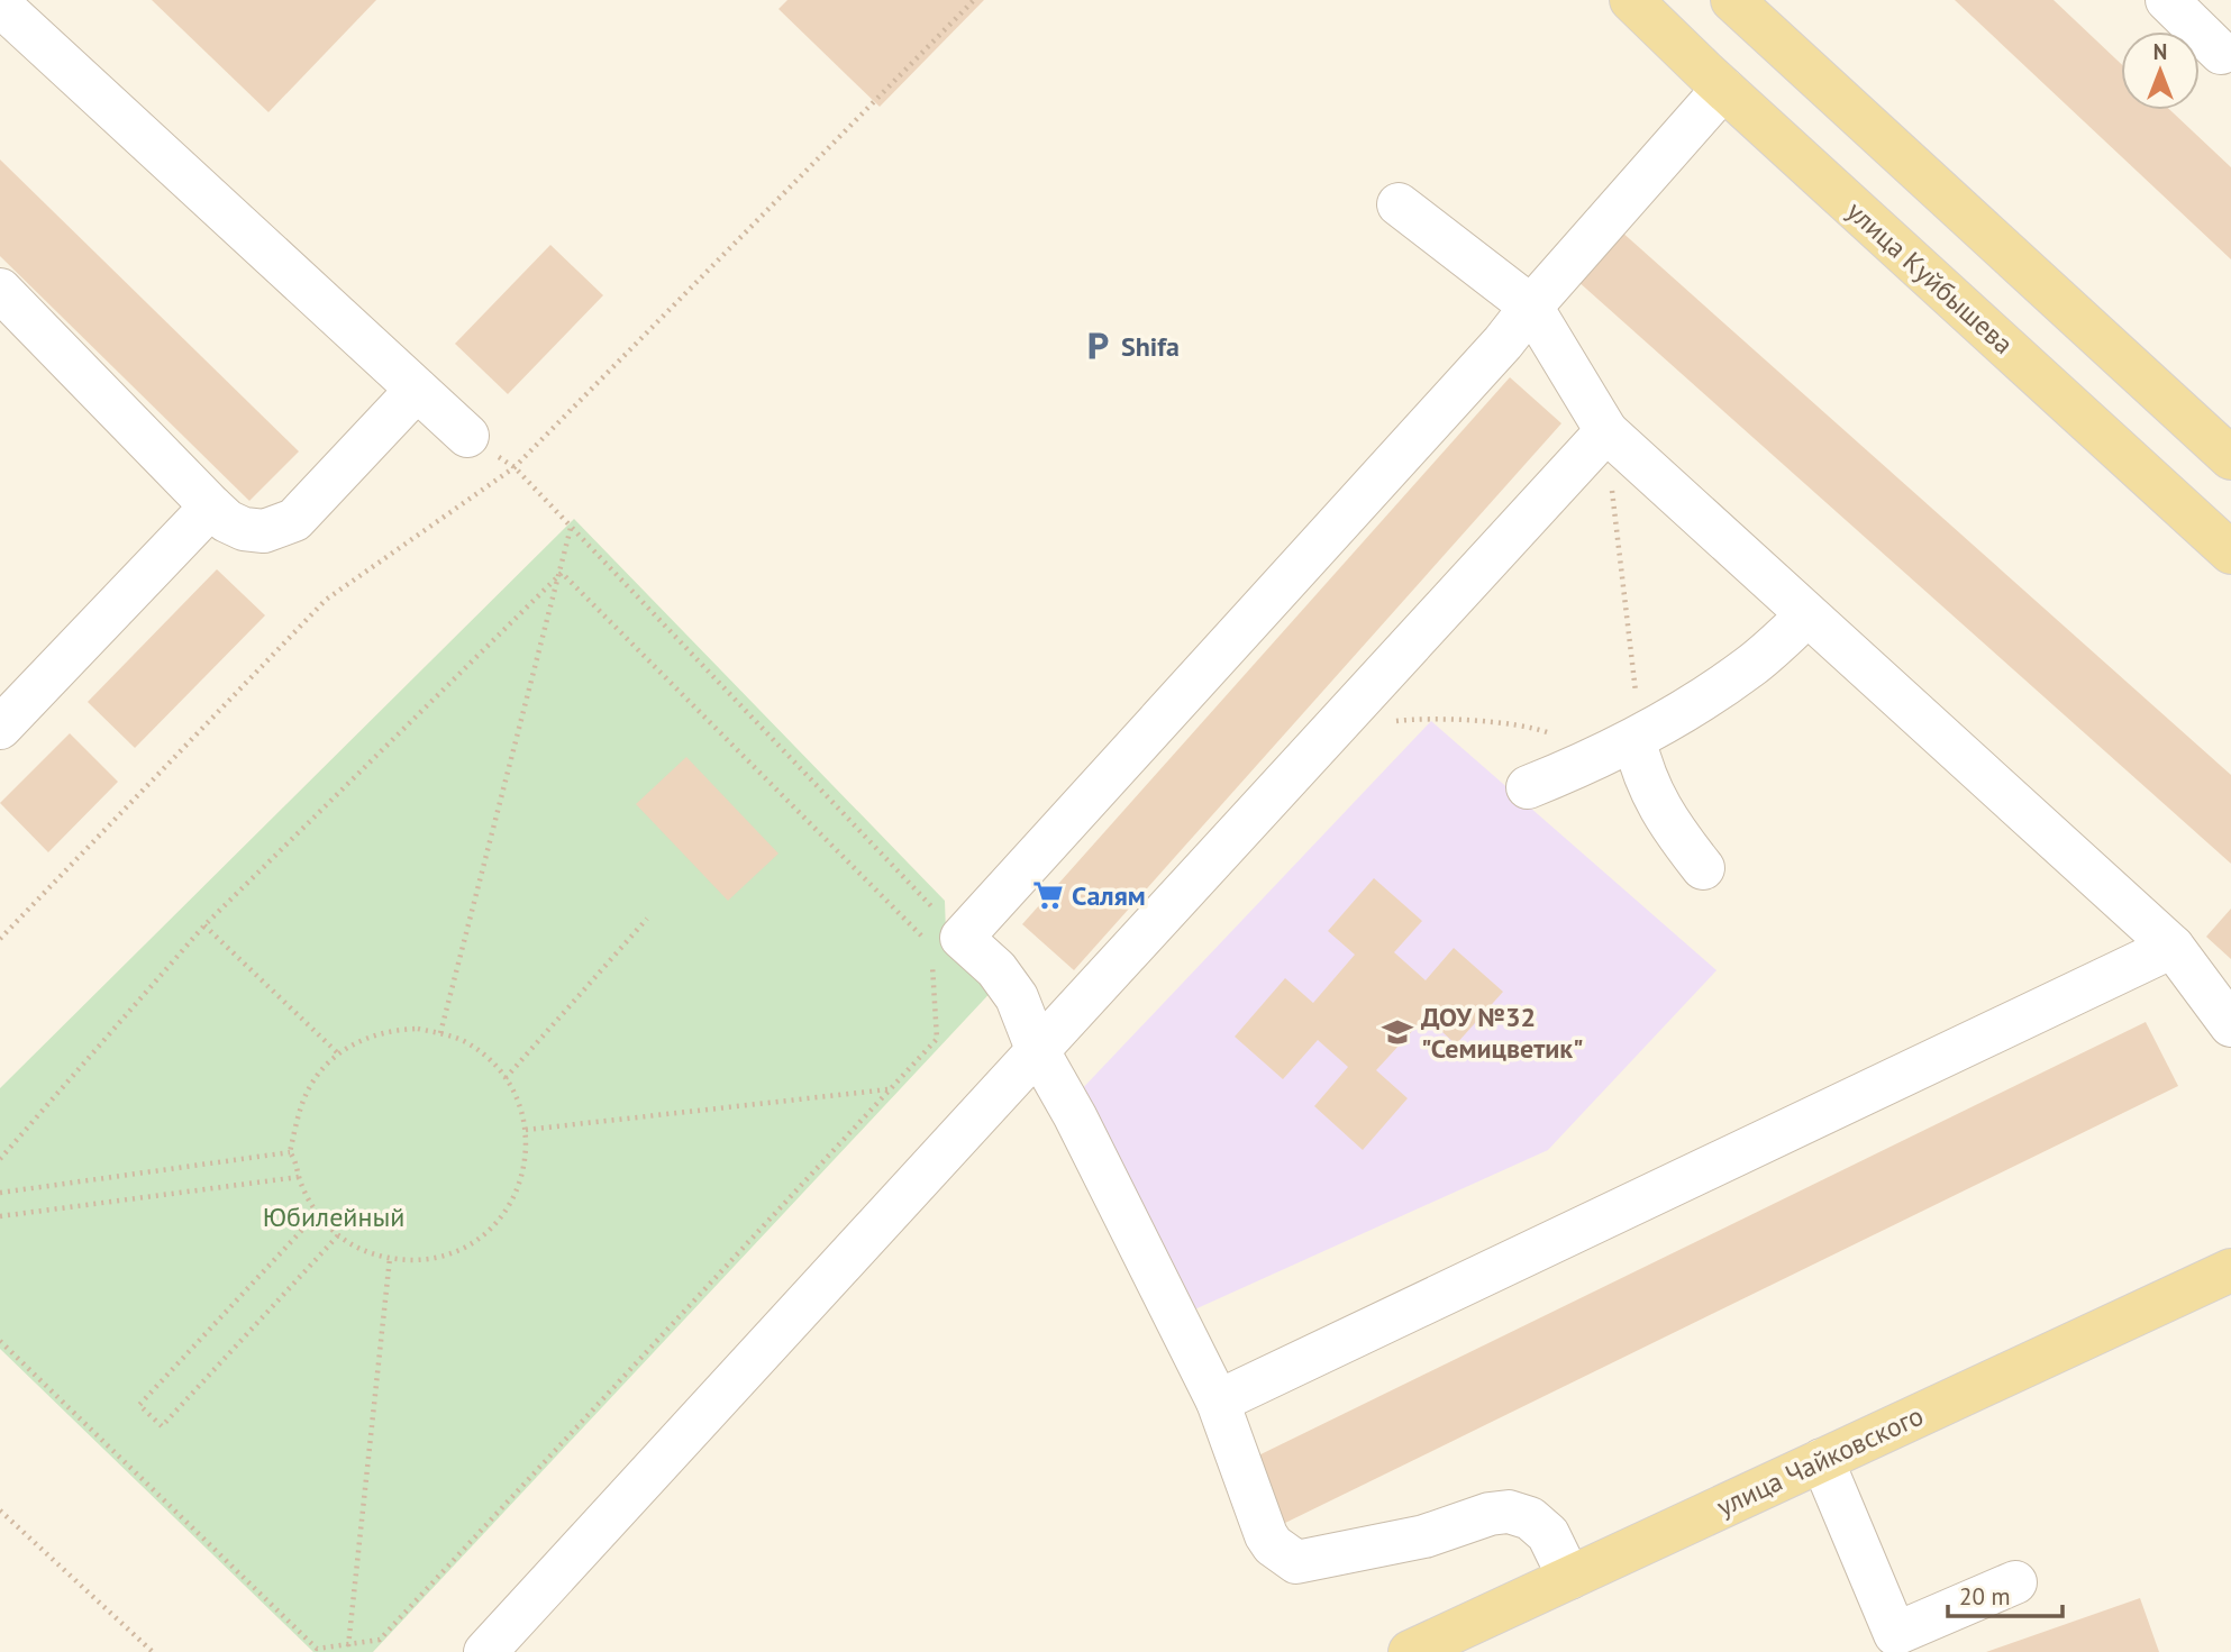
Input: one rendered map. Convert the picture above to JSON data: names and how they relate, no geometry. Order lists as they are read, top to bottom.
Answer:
{
  "streets": {
    "main road": ["улица Куйбышева", "улица Чайковского"]
  },
  "parks": ["Юбилейный"],
  "places": {
    "parking": ["Shifa"],
    "supermarket": ["Салям"],
    "school or university": ["ДОУ №32 \"Семицветик\""]
  },
  "scale_bar": "20 m",
  "north": "top"
}
